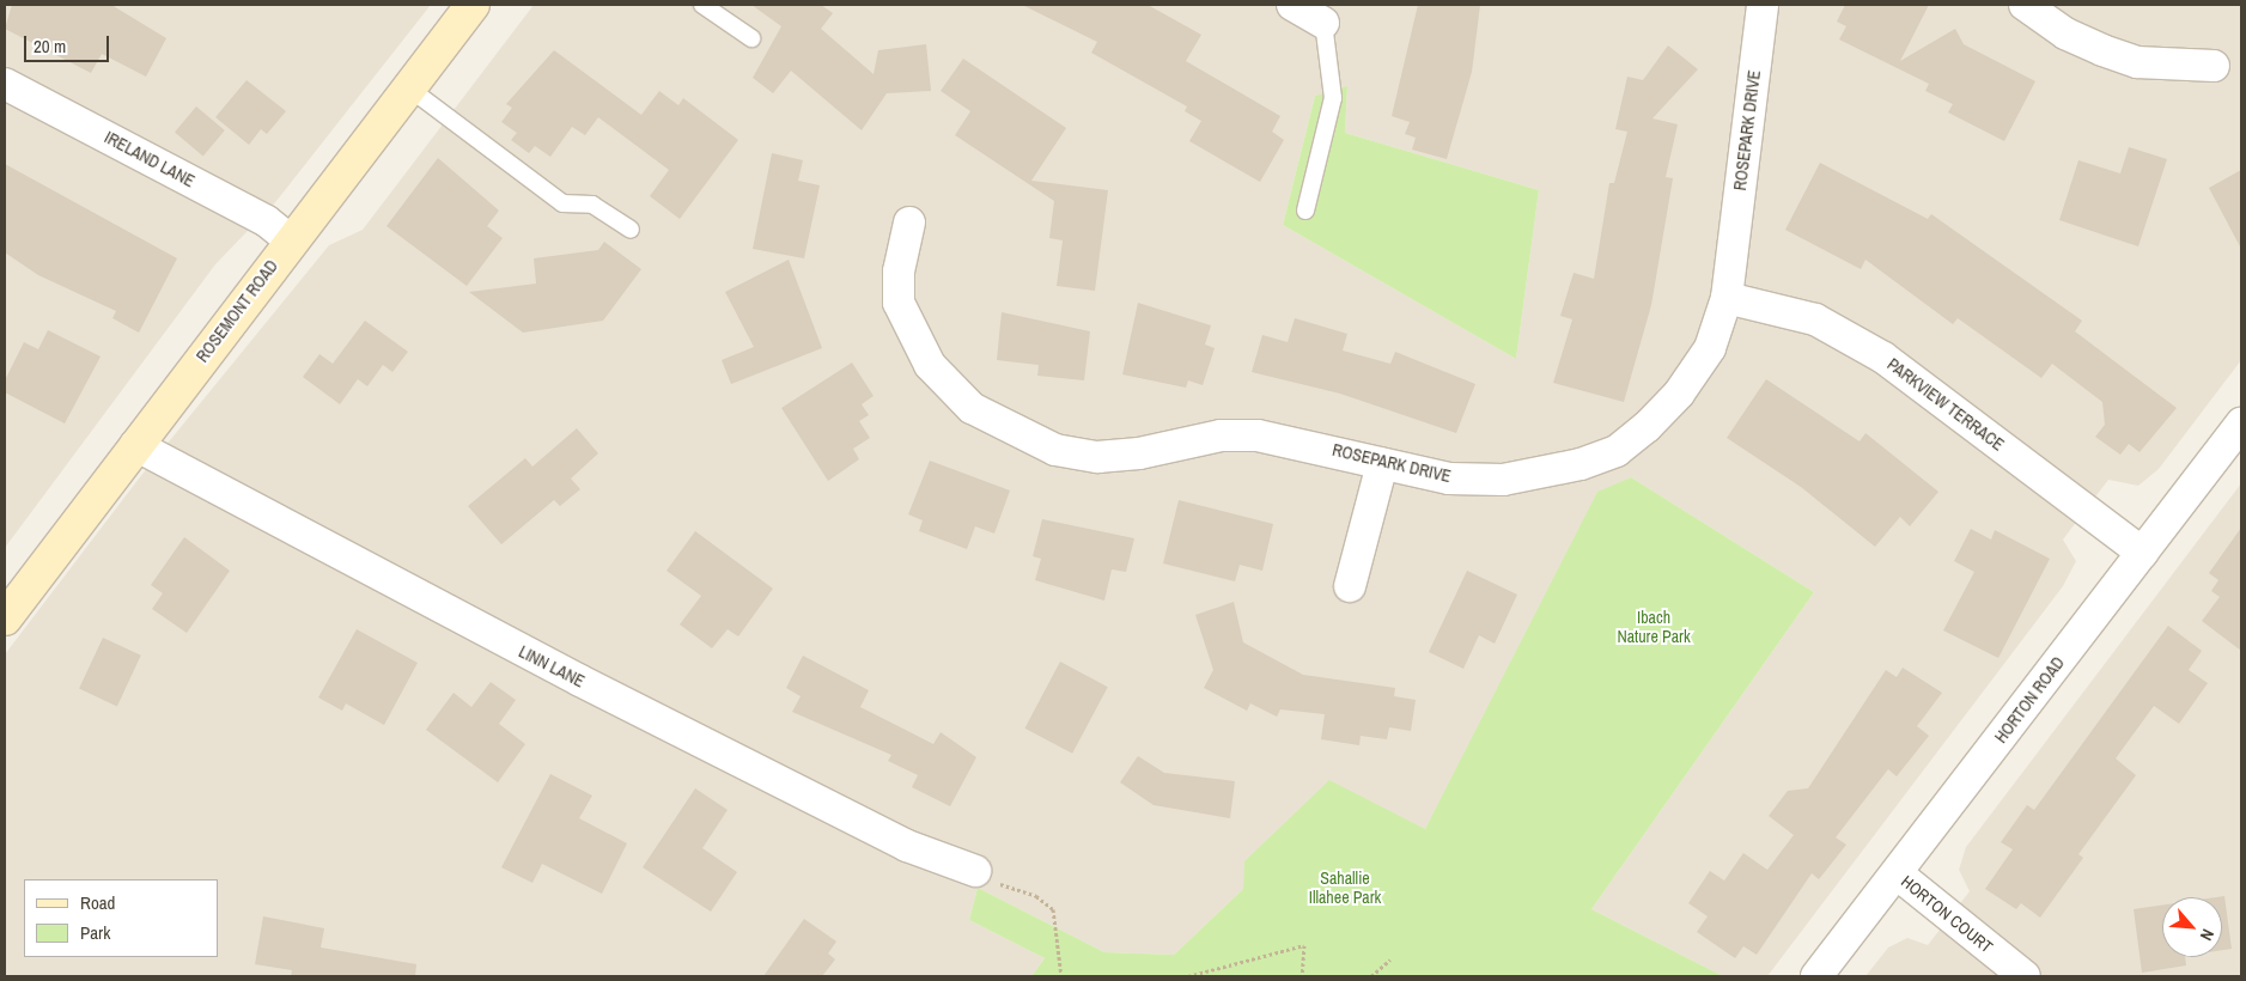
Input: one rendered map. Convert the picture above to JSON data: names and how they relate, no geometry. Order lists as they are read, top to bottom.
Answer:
{
  "streets": {
    "main road": ["ROSEMONT ROAD"],
    "street": [
      "ROSEPARK DRIVE",
      "IRELAND LANE",
      "PARKVIEW TERRACE",
      "LINN LANE",
      "HORTON ROAD",
      "HORTON COURT"
    ]
  },
  "crossings": [
    ["ROSEPARK DRIVE", "PARKVIEW TERRACE"],
    ["IRELAND LANE", "ROSEMONT ROAD"],
    ["ROSEMONT ROAD", "LINN LANE"],
    ["PARKVIEW TERRACE", "HORTON ROAD"],
    ["HORTON ROAD", "HORTON COURT"]
  ],
  "parks": ["Ibach Nature Park", "Sahallie Illahee Park"],
  "legend": ["Road", "Park"],
  "scale_bar": "20 m",
  "north": "bottom right"
}
